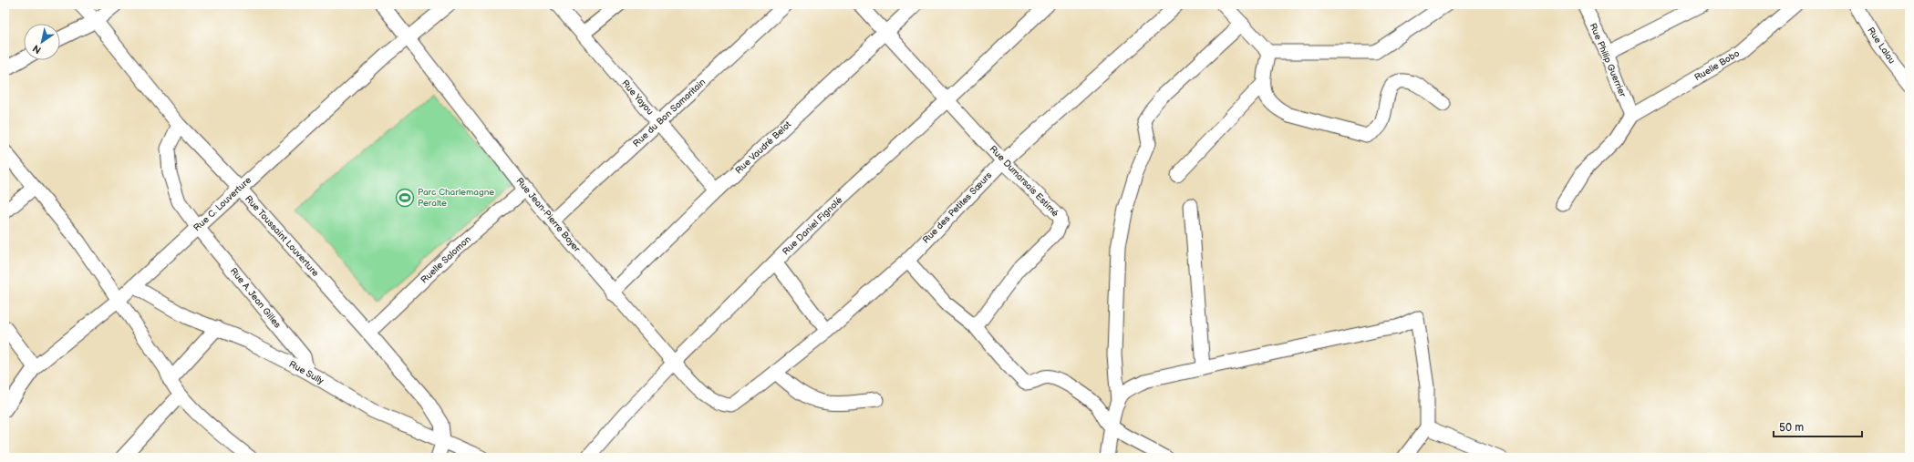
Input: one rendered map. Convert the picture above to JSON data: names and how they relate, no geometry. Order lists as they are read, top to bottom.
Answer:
{
  "streets": {
    "street": [
      "Rue Lalau",
      "Rue Philip Guerrier",
      "Ruelle Bobo",
      "Rue Yayou",
      "Rue du Bon Samaritain",
      "Rue Vaudré Belot",
      "Rue Dumarsais Estimé",
      "Rue C. Louverture",
      "Rue des Petites Sœurs",
      "Rue Jean-Pierre Boyer",
      "Rue Daniel Fignolé",
      "Rue Toussaint Louverture",
      "Ruelle Salomon",
      "Rue A. Jean Gilles",
      "Rue Sully"
    ]
  },
  "crossings": [
    ["Rue Philip Guerrier", "Ruelle Bobo"],
    ["Rue Yayou", "Rue du Bon Samaritain"],
    ["Rue Yayou", "Rue Vaudré Belot"],
    ["Rue du Bon Samaritain", "Rue Jean-Pierre Boyer"],
    ["Rue Vaudré Belot", "Rue Dumarsais Estimé"],
    ["Rue Vaudré Belot", "Rue Jean-Pierre Boyer"],
    ["Rue Dumarsais Estimé", "Rue des Petites Sœurs"],
    ["Rue Dumarsais Estimé", "Rue Daniel Fignolé"],
    ["Rue C. Louverture", "Rue Jean-Pierre Boyer"],
    ["Rue C. Louverture", "Rue Toussaint Louverture"],
    ["Rue C. Louverture", "Rue A. Jean Gilles"],
    ["Rue C. Louverture", "Rue Sully"],
    ["Rue des Petites Sœurs", "Rue Jean-Pierre Boyer"],
    ["Rue Jean-Pierre Boyer", "Rue Daniel Fignolé"],
    ["Rue Jean-Pierre Boyer", "Ruelle Salomon"],
    ["Rue Toussaint Louverture", "Ruelle Salomon"],
    ["Rue Toussaint Louverture", "Rue A. Jean Gilles"],
    ["Rue Toussaint Louverture", "Rue Sully"],
    ["Rue A. Jean Gilles", "Rue Sully"]
  ],
  "places": {
    "sports": ["Parc Charlemagne Peralte"]
  },
  "scale_bar": "50 m",
  "north": "bottom left"
}
